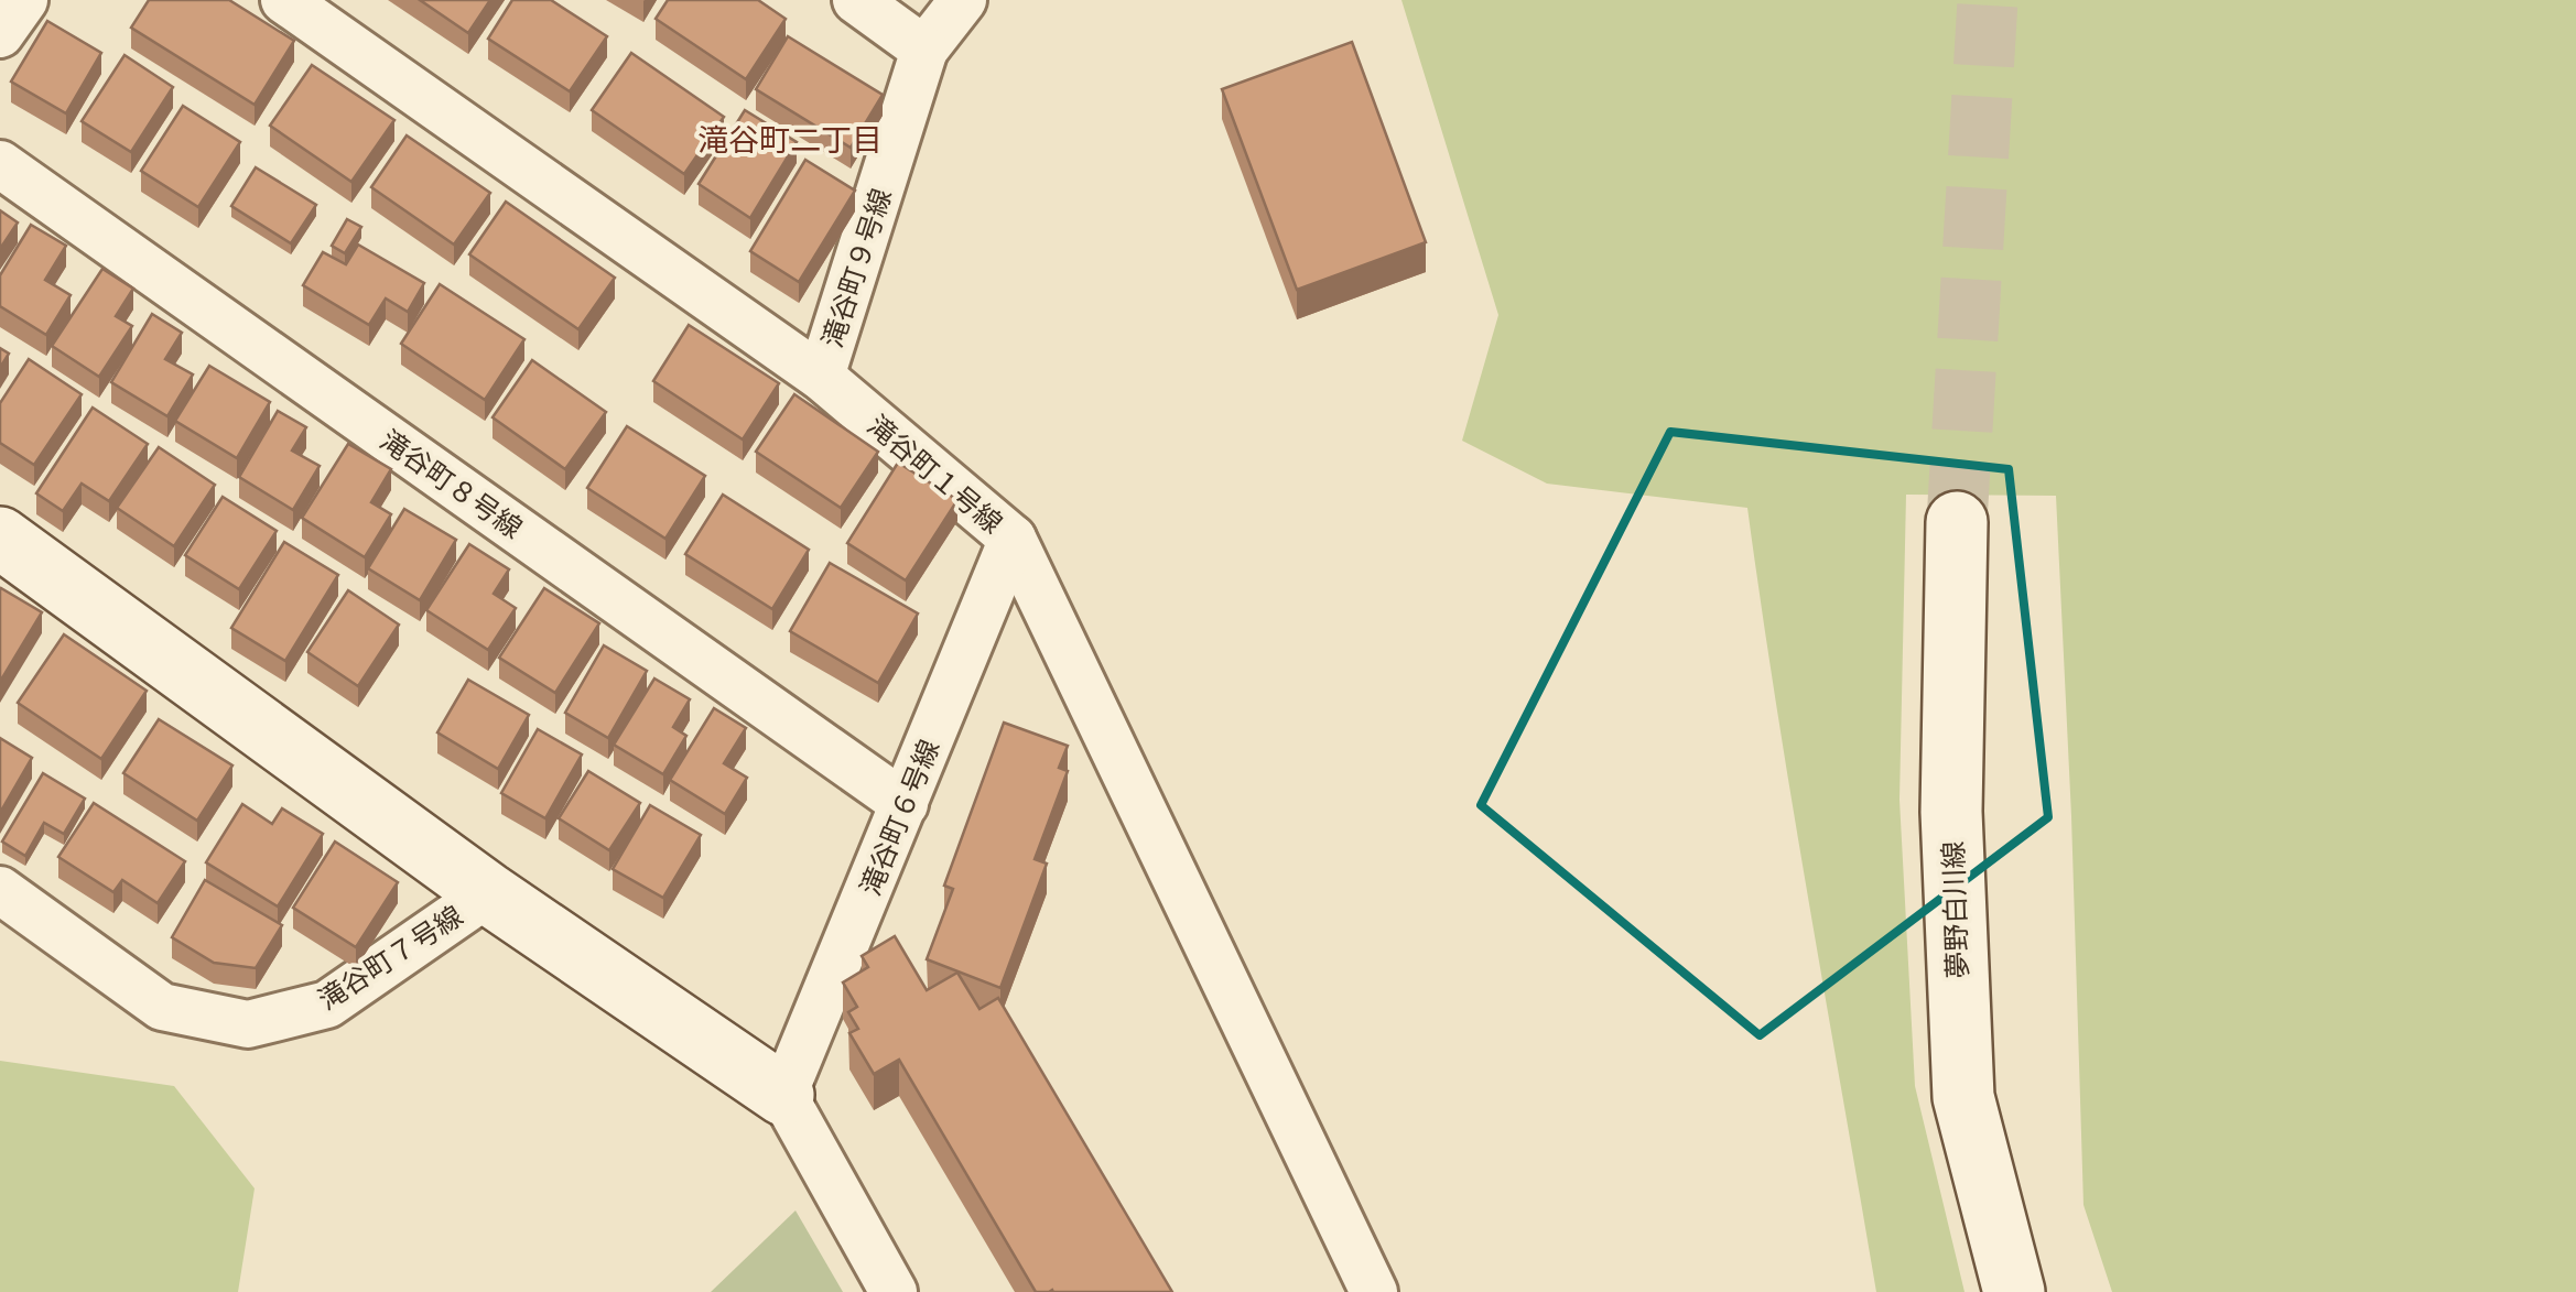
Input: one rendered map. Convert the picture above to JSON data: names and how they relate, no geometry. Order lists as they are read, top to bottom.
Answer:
{
  "streets": {
    "street": [
      "滝谷町９号線",
      "滝谷町１号線",
      "滝谷町８号線",
      "滝谷町６号線",
      "夢野白川線",
      "滝谷町７号線"
    ]
  },
  "crossings": [
    ["滝谷町９号線", "滝谷町１号線"],
    ["滝谷町１号線", "滝谷町６号線"],
    ["滝谷町８号線", "滝谷町６号線"]
  ],
  "districts": ["滝谷町二丁目"]
}
